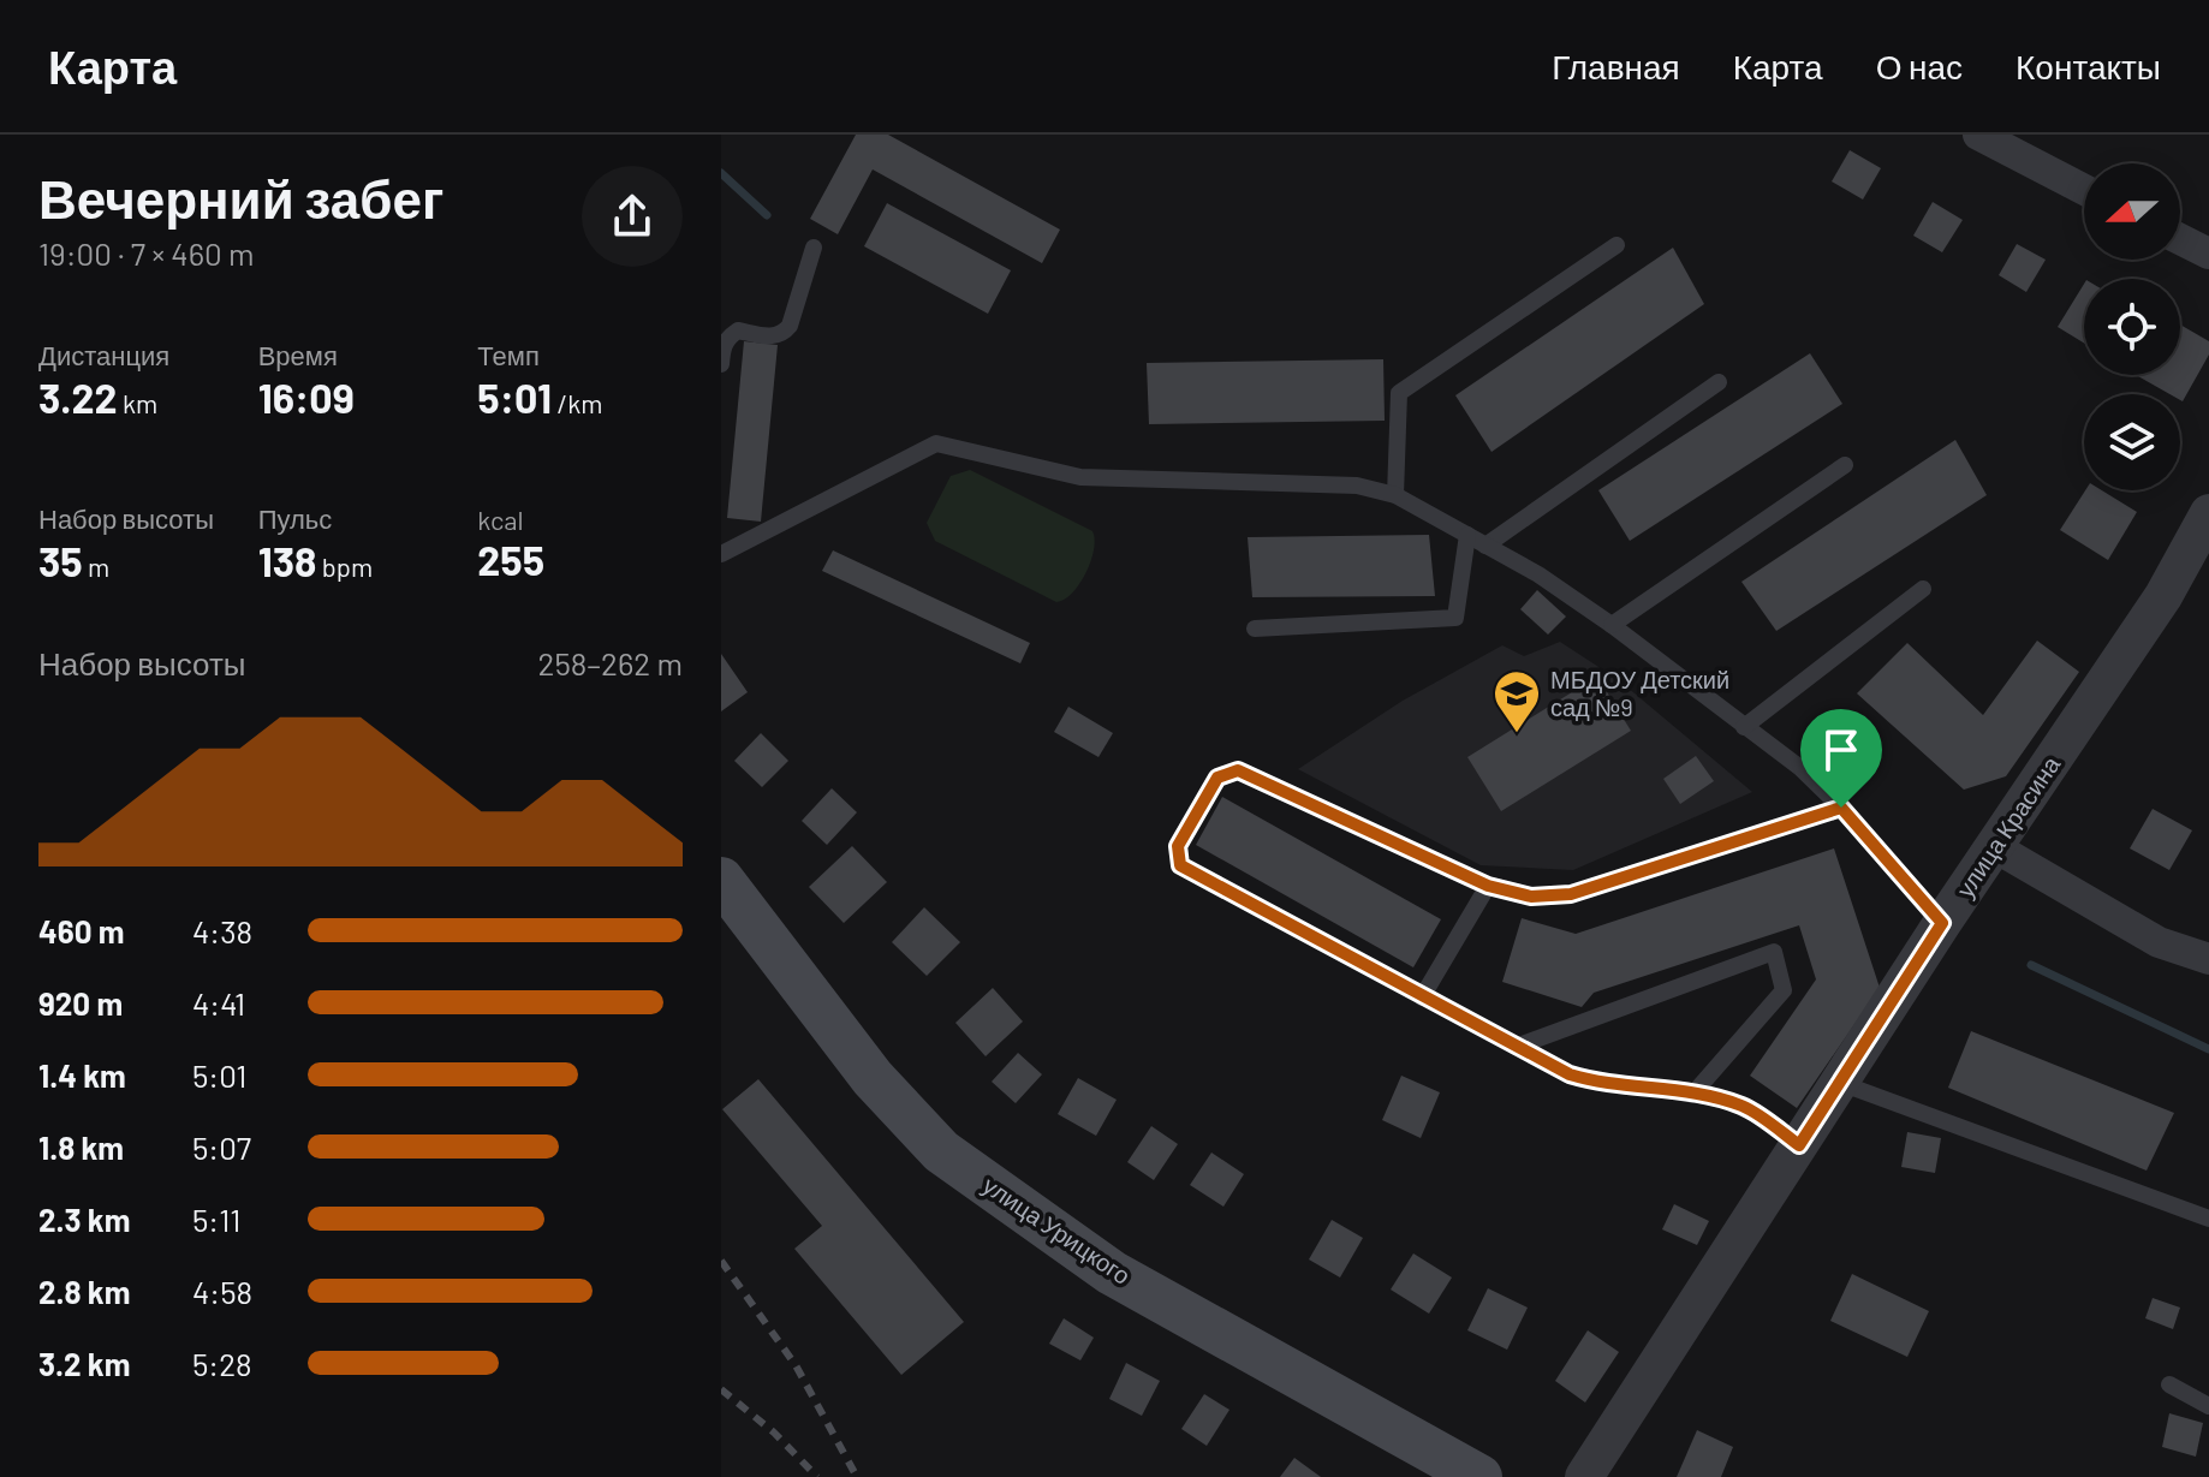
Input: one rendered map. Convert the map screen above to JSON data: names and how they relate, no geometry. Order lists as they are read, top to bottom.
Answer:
{
  "streets": {
    "main road": ["улица Урицкого"],
    "street": ["улица Красина"]
  },
  "places": {
    "school or university": ["МБДОУ Детский сад №9"]
  },
  "north": "left",
  "page": {
    "header": "Карта",
    "nav": [
      "Главная",
      "Карта",
      "О нас",
      "Контакты"
    ],
    "heading": ["Вечерний забег", "19:00 · 7 × 460 m"],
    "stats": [
      ["Дистанция", "3.22 km"],
      ["Время", "16:09"],
      ["Темп", "5:01 /km"],
      ["Набор высоты", "35 m"],
      ["Пульс", "138 bpm"],
      ["kcal", "255"]
    ],
    "chart": ["Набор высоты", "258–262 m"],
    "list": [
      {
        "name": "460 m",
        "note": "4:38"
      },
      {
        "name": "920 m",
        "note": "4:41"
      },
      {
        "name": "1.4 km",
        "note": "5:01"
      },
      {
        "name": "1.8 km",
        "note": "5:07"
      },
      {
        "name": "2.3 km",
        "note": "5:11"
      },
      {
        "name": "2.8 km",
        "note": "4:58"
      },
      {
        "name": "3.2 km",
        "note": "5:28"
      }
    ]
  }
}
